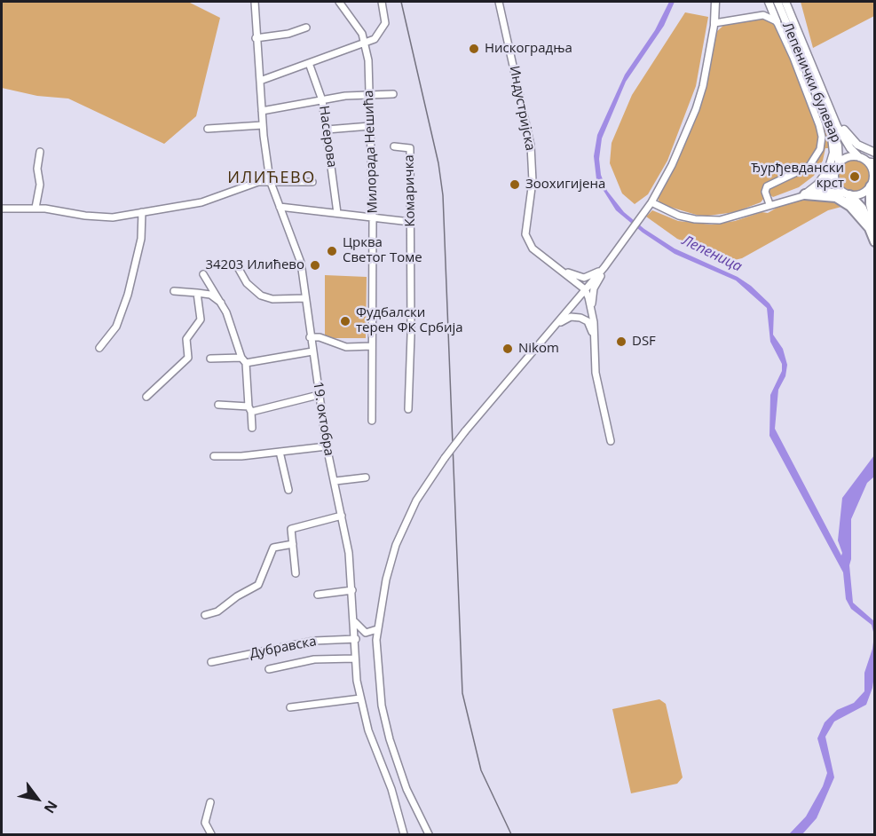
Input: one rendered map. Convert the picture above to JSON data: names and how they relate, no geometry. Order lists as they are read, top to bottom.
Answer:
{
  "streets": {
    "main road": ["Лепенички булевар"],
    "street": [
      "Индустријска",
      "Насерова",
      "Милорада Нешића",
      "Комаричка",
      "19. октобра",
      "Дубравска"
    ]
  },
  "crossings": [
    ["19. октобра", "Дубравска"]
  ],
  "districts": ["ИЛИЋЕВО"],
  "water": ["Лепеница"],
  "places": [
    "Нискоградња",
    "Ђурђевдански крст",
    "Зоохигијена",
    "Црква Светог Томе",
    "34203 Илићево",
    "Фудбалски терен ФК Србија",
    "DSF",
    "Nikom"
  ],
  "north": "bottom right"
}
